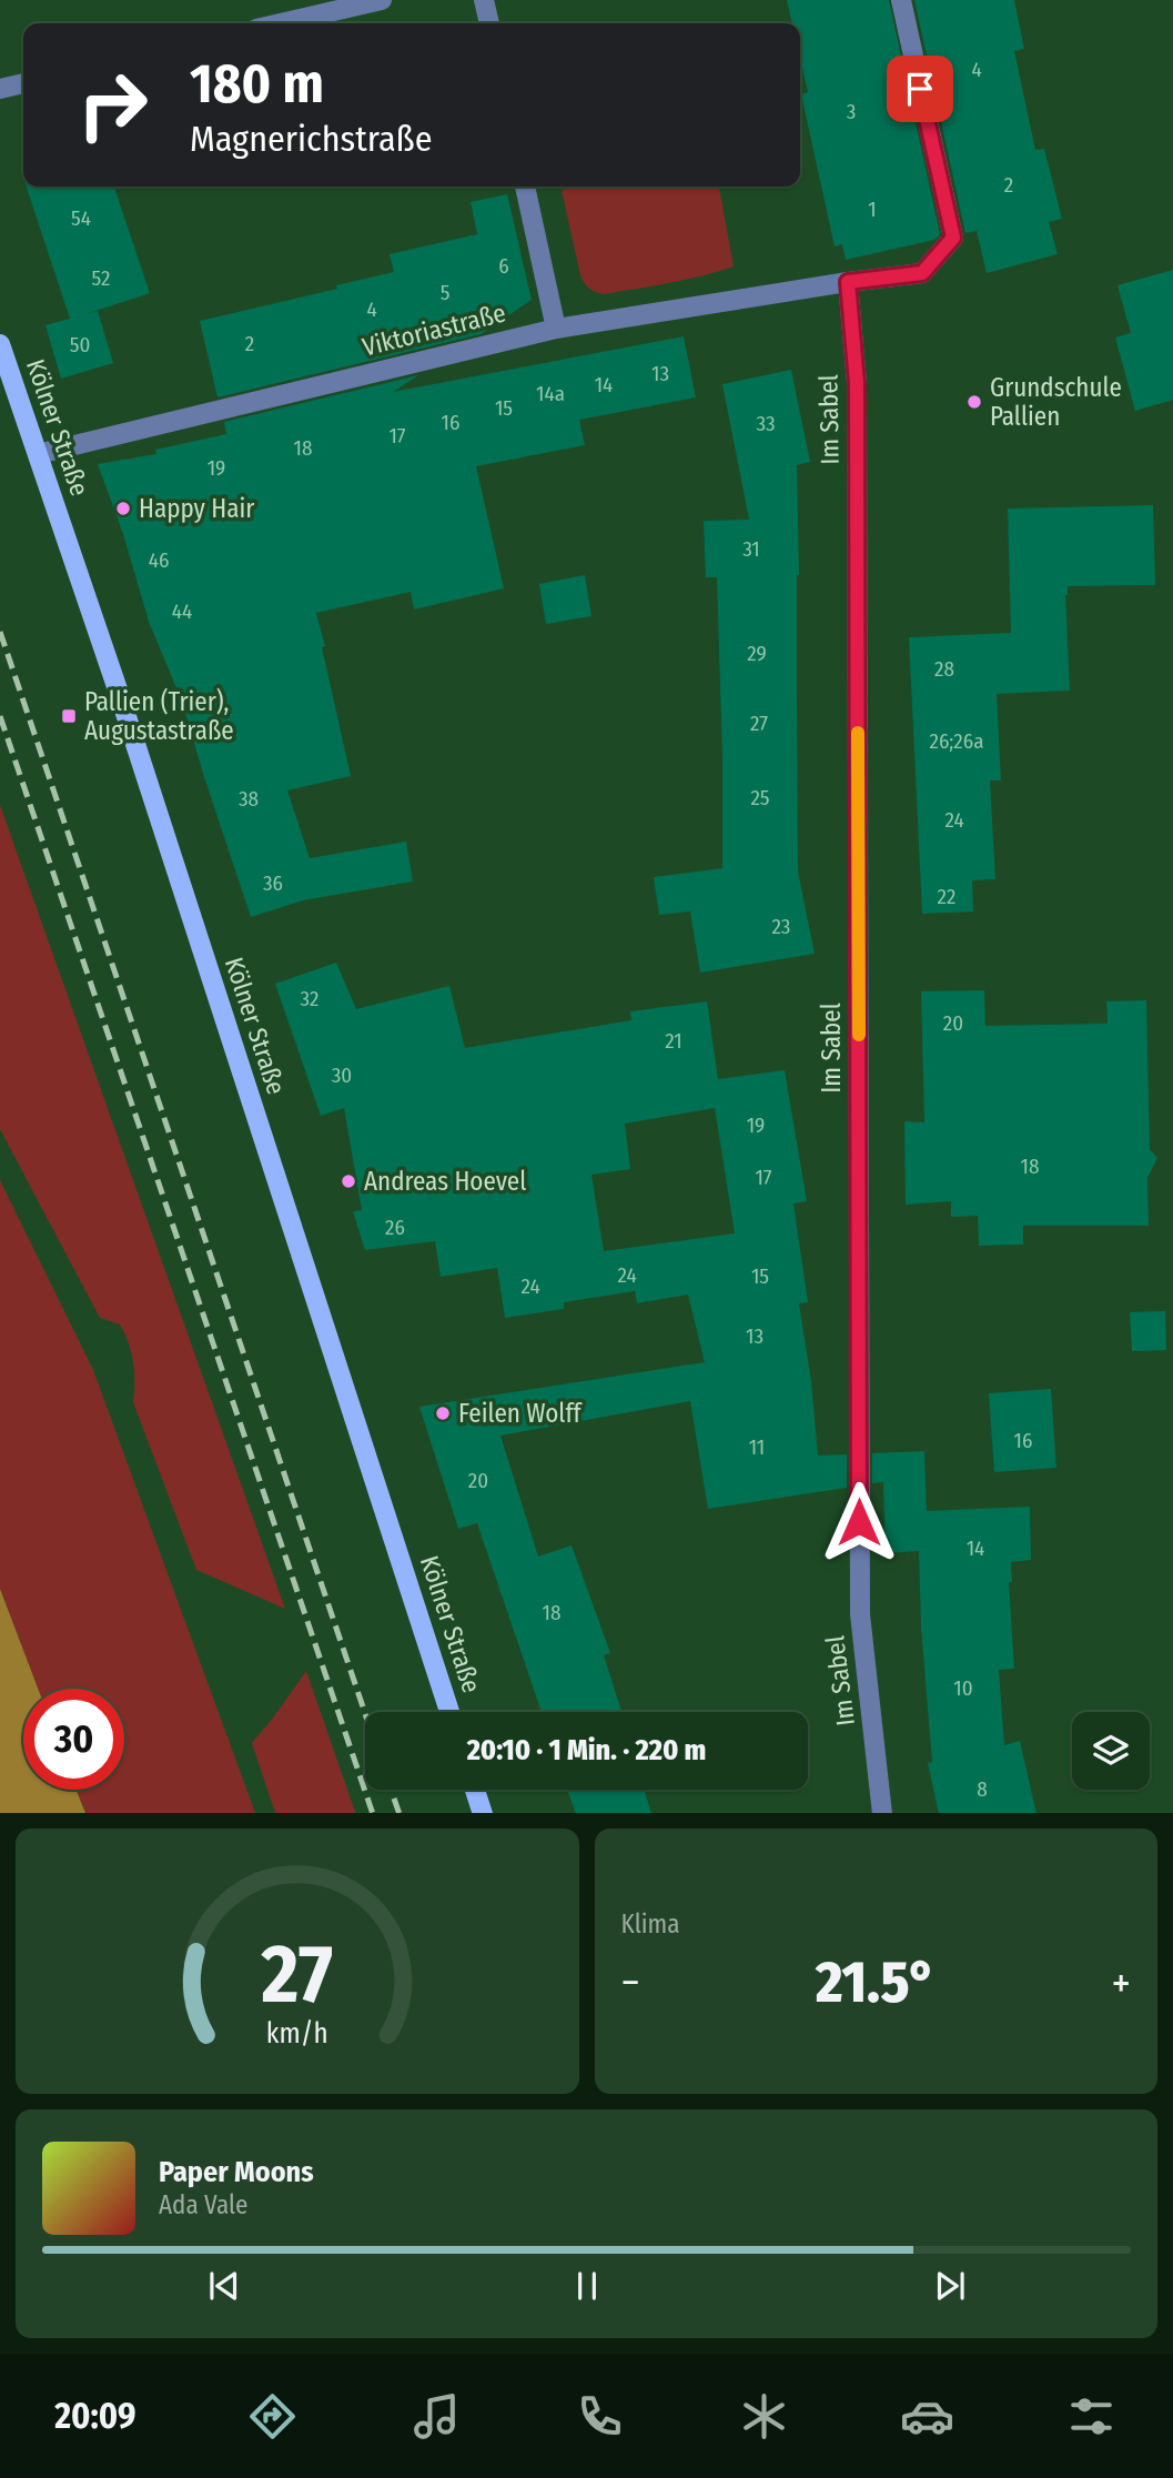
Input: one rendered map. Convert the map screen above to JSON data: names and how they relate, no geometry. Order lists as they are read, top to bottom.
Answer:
{
  "streets": {
    "main road": ["Kölner Straße"],
    "street": ["Viktoriastraße", "Im Sabel"]
  },
  "crossings": [
    ["Viktoriastraße", "Im Sabel"],
    ["Viktoriastraße", "Kölner Straße"]
  ],
  "places": {
    "other": [
      "Grundschule Pallien",
      "Happy Hair",
      "Andreas Hoevel",
      "Feilen Wolff"
    ],
    "transit": ["Pallien (Trier), Augustastraße"]
  },
  "house_numbers": [
    "4",
    "3",
    "2",
    "1",
    "54",
    "6",
    "52",
    "5",
    "4",
    "2",
    "50",
    "13",
    "14",
    "14a",
    "15",
    "16",
    "33",
    "17",
    "18",
    "19",
    "31",
    "46",
    "44",
    "29",
    "28",
    "27",
    "26;26a",
    "25",
    "38",
    "24",
    "36",
    "22",
    "23",
    "32",
    "20",
    "21",
    "30",
    "19",
    "18",
    "17",
    "26",
    "24",
    "15",
    "24",
    "13",
    "16",
    "11",
    "20",
    "14",
    "18",
    "10",
    "8"
  ],
  "page": {
    "turn": ["180 m", "Magnerichstraße"],
    "limit": "30",
    "trip": "20:10 · 1 Min. · 220 m",
    "tile": "Klima",
    "heat": ["−", "21.5°", "+"],
    "song": ["Paper Moons", "Ada Vale"],
    "tabs": "20:09",
    "gauge": ["27", "km/h"]
  }
}
